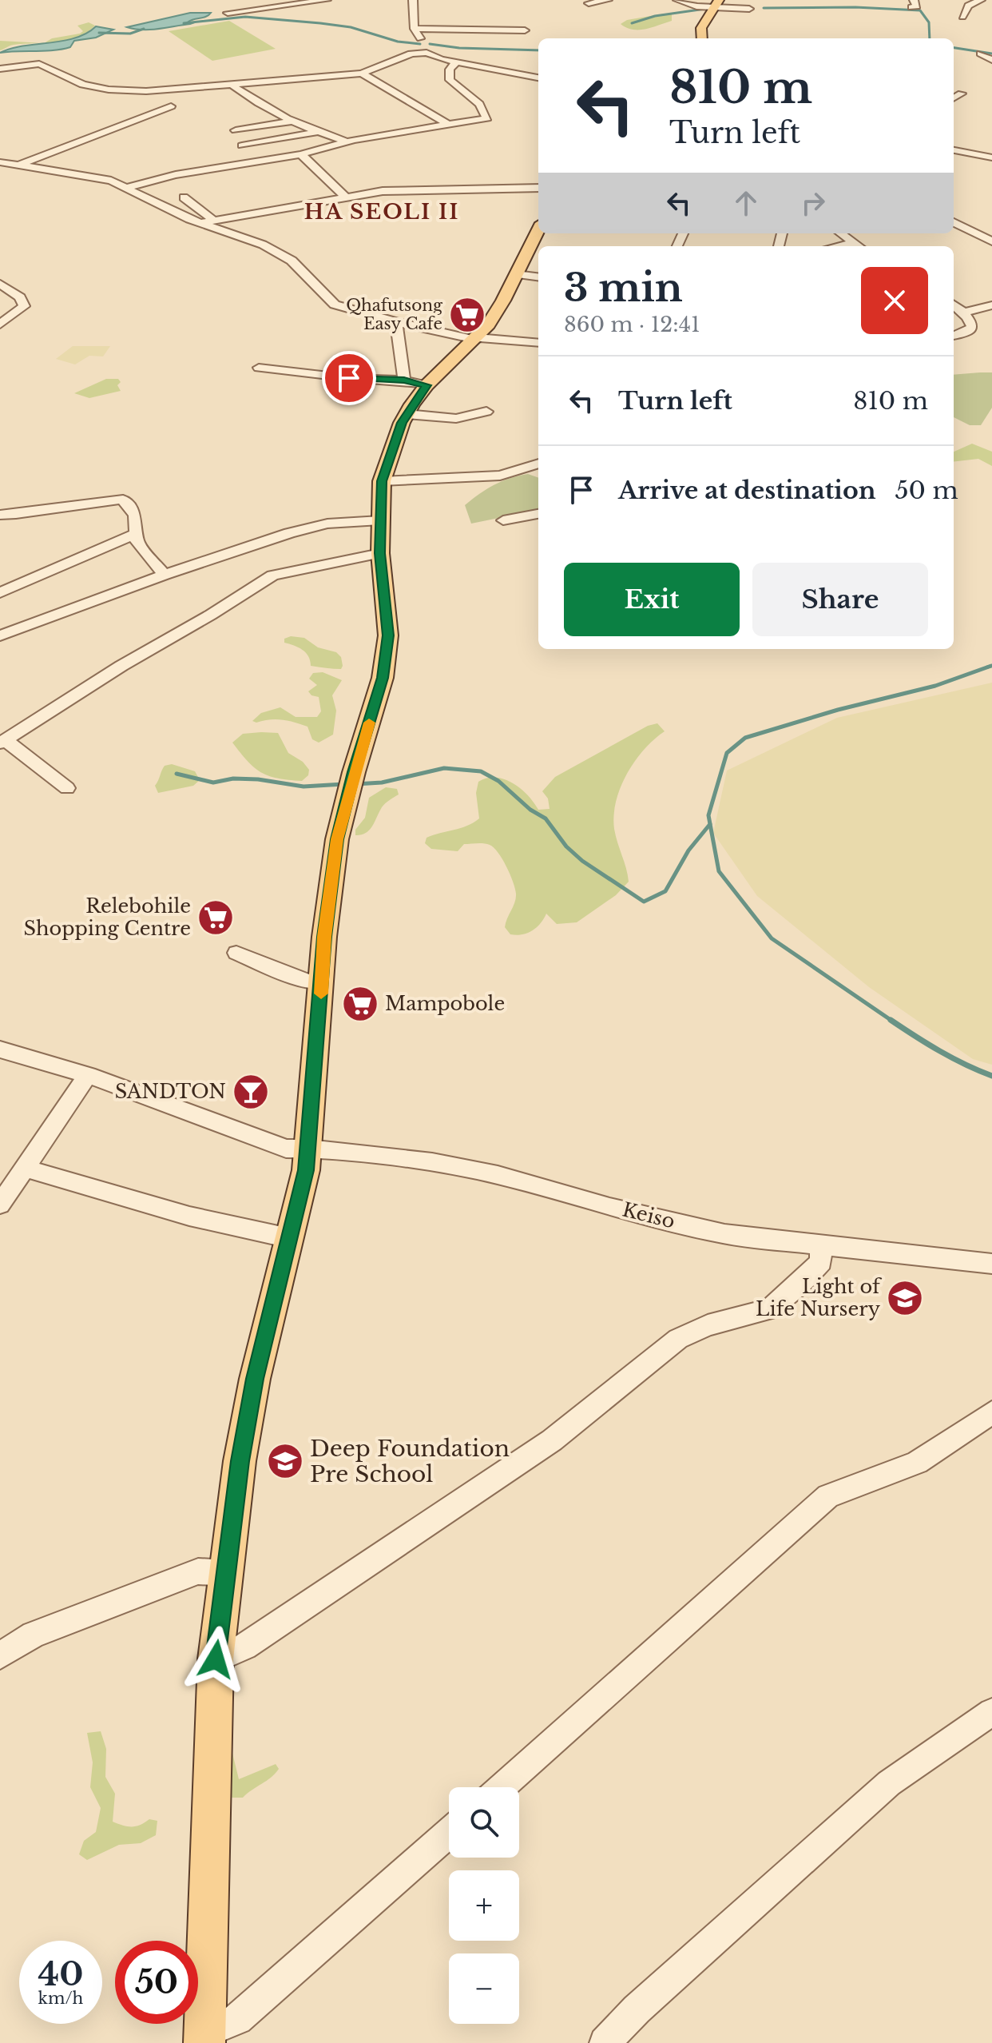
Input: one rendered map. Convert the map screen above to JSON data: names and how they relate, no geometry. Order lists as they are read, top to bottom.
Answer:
{
  "streets": {
    "street": ["Keiso"]
  },
  "districts": ["HA SEOLI II"],
  "places": {
    "supermarket": ["Qhafutsong Easy Cafe", "Relebohile Shopping Centre", "Mampobole"],
    "bar": ["SANDTON"],
    "school or university": ["Light of Life Nursery", "Deep Foundation Pre School"]
  },
  "page": {
    "turn": ["810 m", "Turn left"],
    "heading": ["3 min", "860 m · 12:41"],
    "list": [
      {
        "name": "Turn left",
        "value": "810 m"
      },
      {
        "name": "Arrive at destination",
        "value": "50 m"
      }
    ],
    "buttons": ["Exit", "Share"],
    "map_buttons": ["+", "−"],
    "speed": "40 km/h",
    "limit": "50"
  }
}
